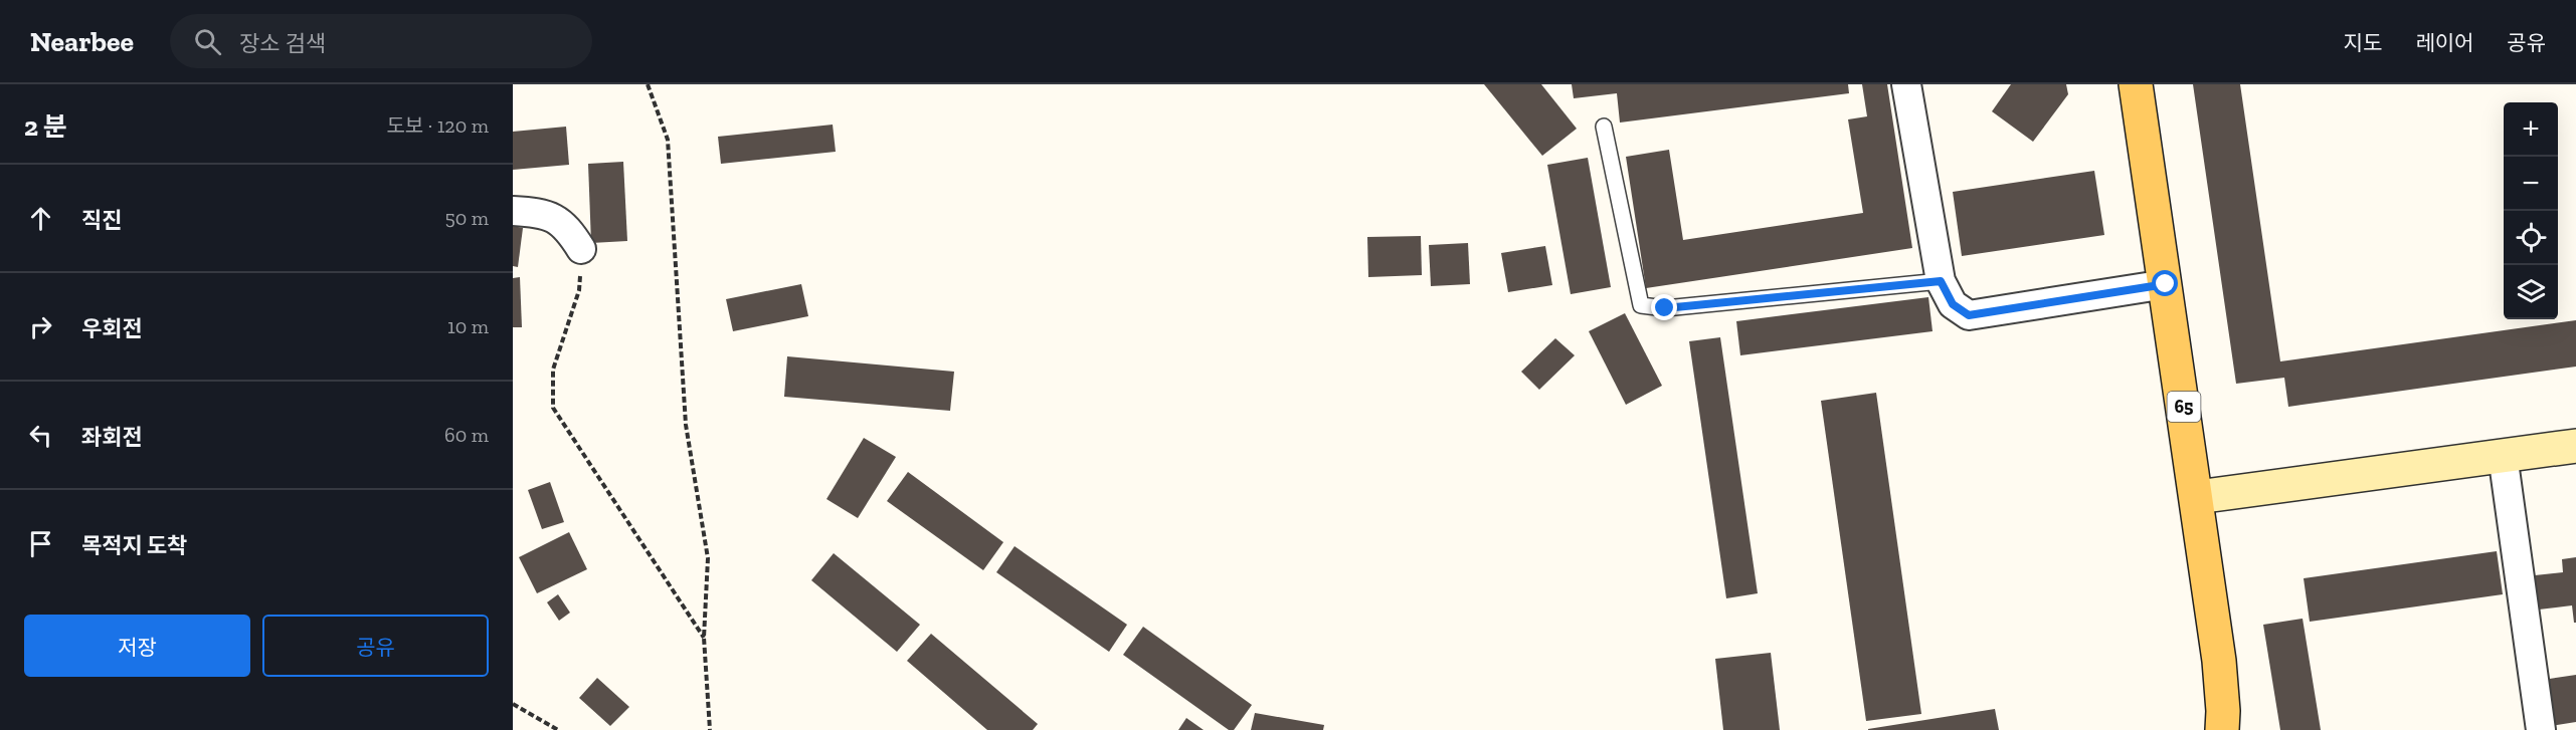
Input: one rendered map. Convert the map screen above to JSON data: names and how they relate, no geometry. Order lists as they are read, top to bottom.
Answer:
{
  "streets": {
    "main road": ["65"]
  },
  "page": {
    "header": "Nearbee",
    "search": "장소 검색",
    "nav": ["지도", "레이어", "공유"],
    "heading": ["2 분", "도보 · 120 m"],
    "map_buttons": ["+", "−"],
    "list": [
      ["직진", "50 m"],
      ["우회전", "10 m"],
      ["좌회전", "60 m"],
      "목적지 도착"
    ],
    "buttons": ["저장", "공유"]
  }
}
